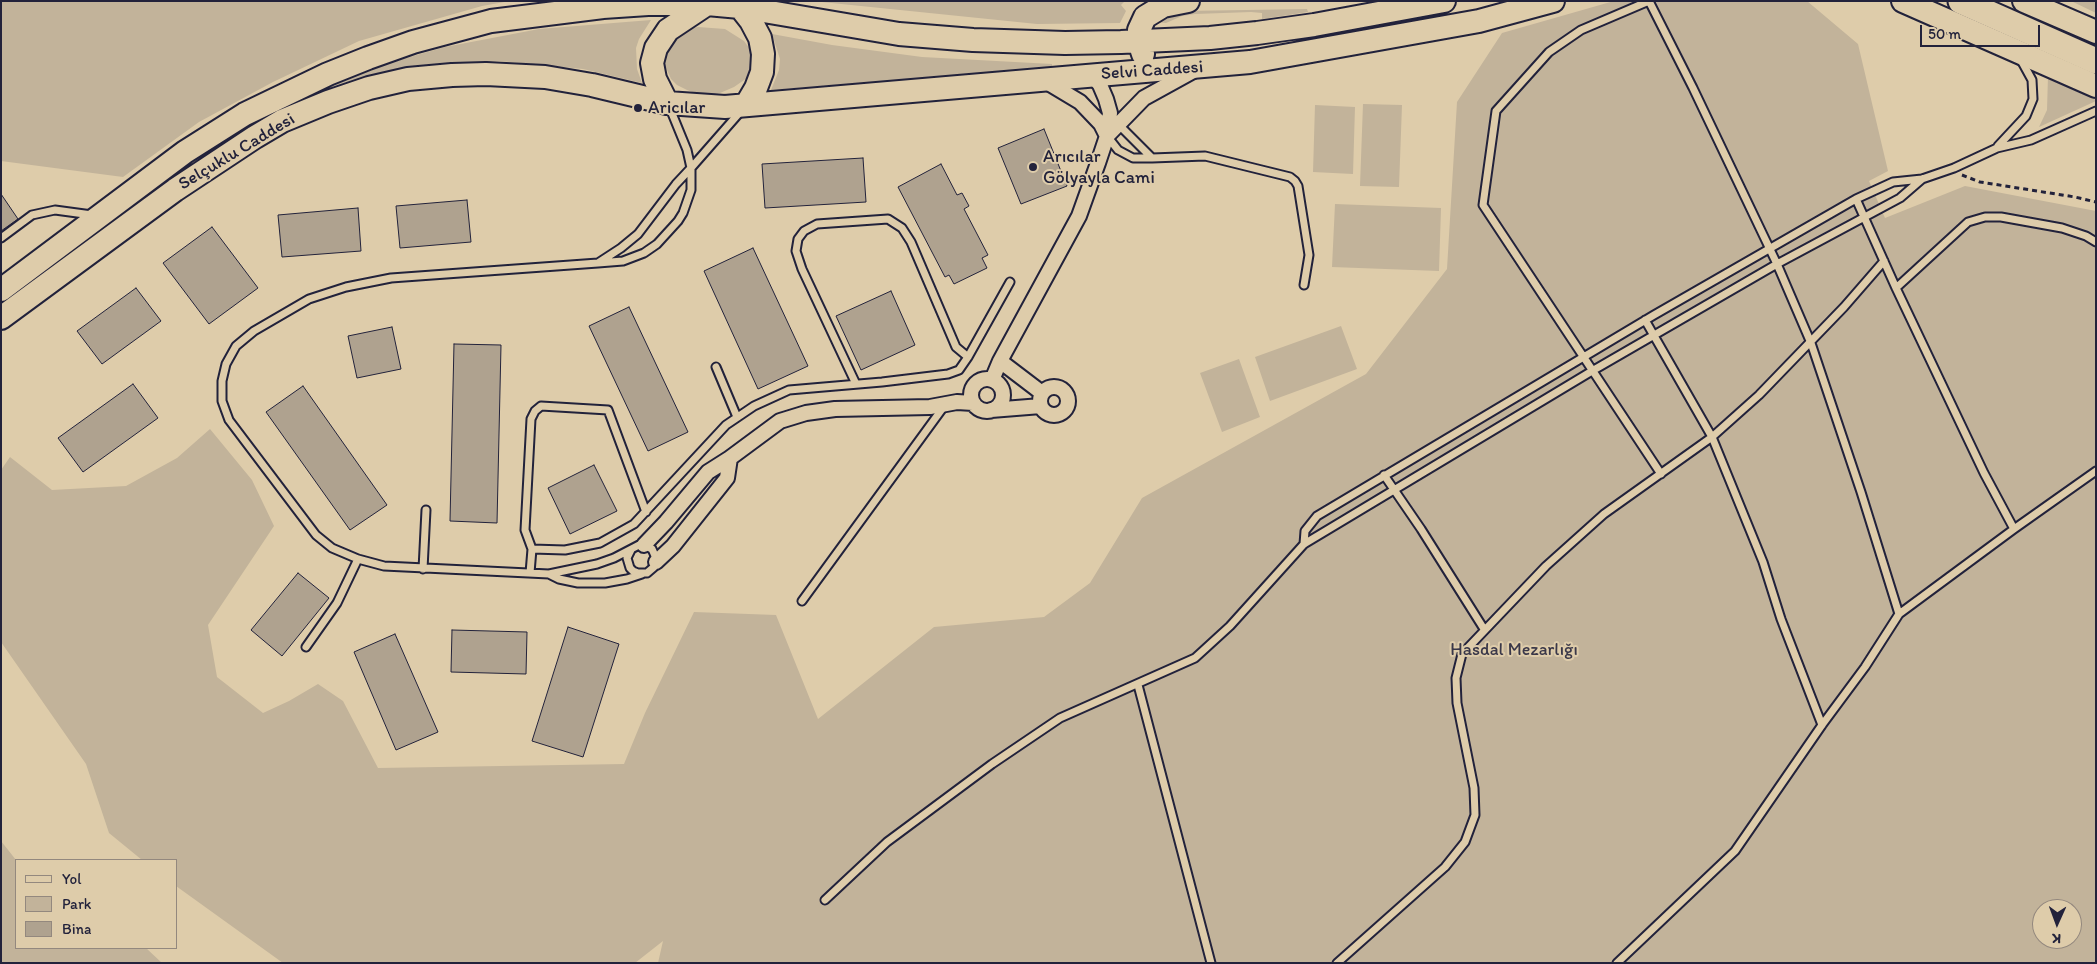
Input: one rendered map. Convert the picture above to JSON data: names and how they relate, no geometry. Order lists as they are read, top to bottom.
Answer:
{
  "streets": {
    "main road": ["Selvi Caddesi", "Selçuklu Caddesi"]
  },
  "crossings": [
    ["Selvi Caddesi", "Selçuklu Caddesi"]
  ],
  "parks": ["Hasdal Mezarlığı"],
  "places": ["Aricılar", "Arıcılar Gölyayla Cami"],
  "legend": ["Yol", "Park", "Bina"],
  "scale_bar": "50 m",
  "north": "bottom"
}
